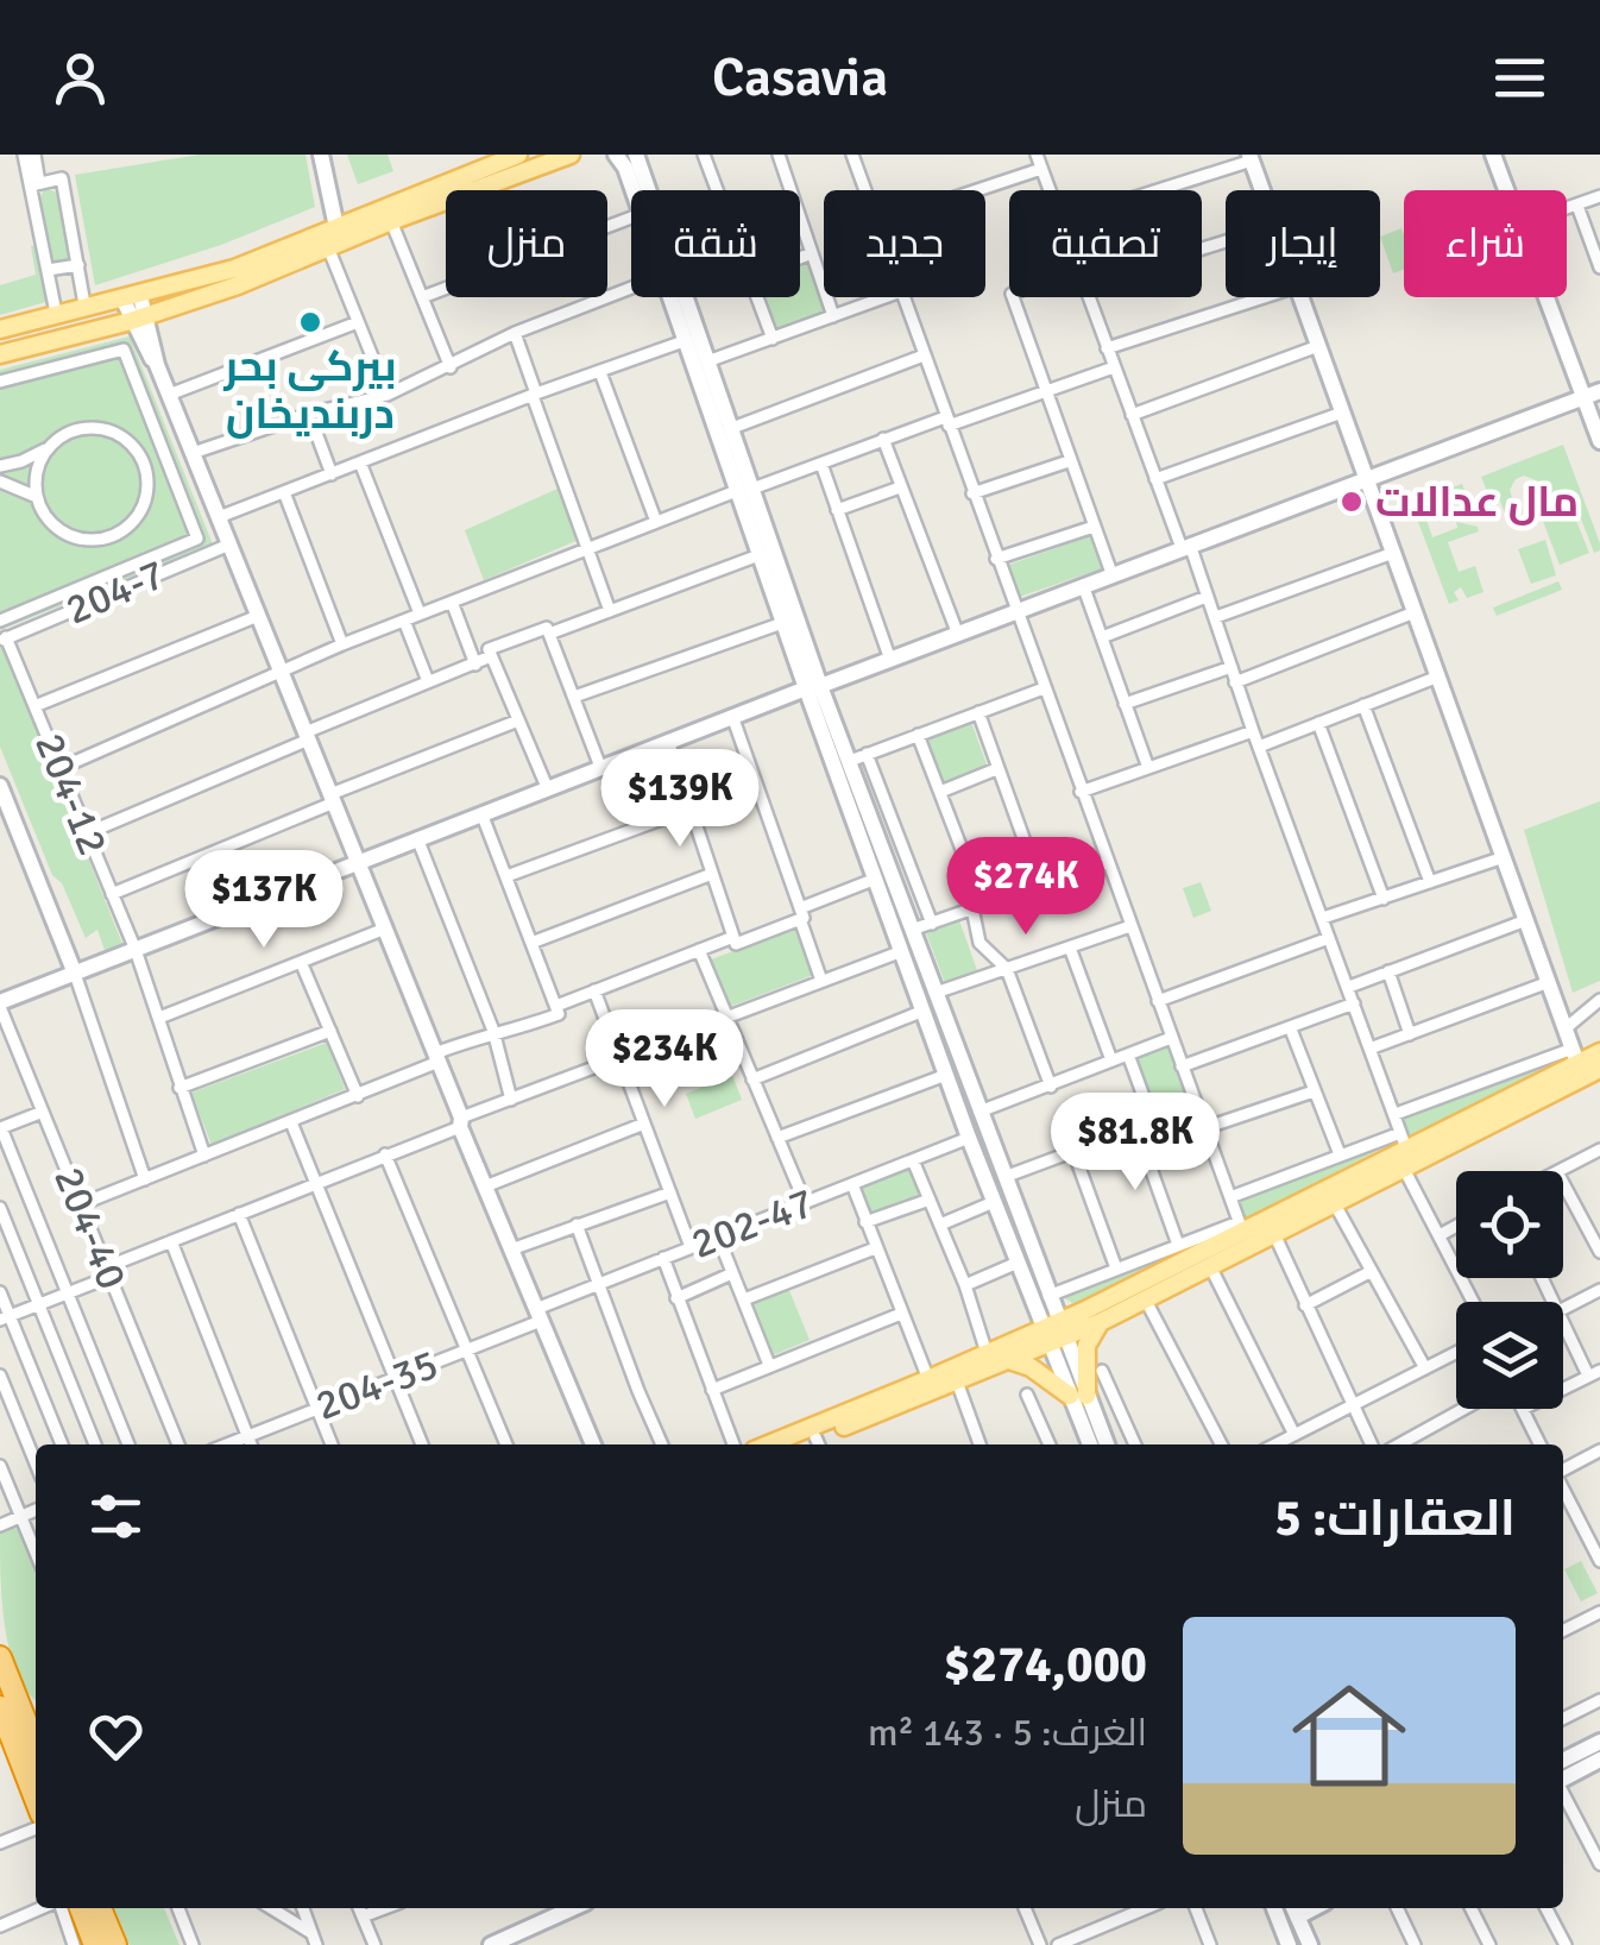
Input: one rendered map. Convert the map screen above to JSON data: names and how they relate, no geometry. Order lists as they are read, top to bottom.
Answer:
{
  "streets": {
    "street": [
      "204-7",
      "204-12",
      "202-47",
      "204-40",
      "204-35"
    ]
  },
  "crossings": [
    ["204-7", "204-12"],
    ["202-47", "204-35"]
  ],
  "places": ["بيركى بحر دربنديخان", "مال عدالات"],
  "page": {
    "header": "Casavia",
    "chip": [
      "شراء",
      "إيجار",
      "تصفية",
      "جديد",
      "شقة",
      "منزل"
    ],
    "price": [
      "$139K",
      "$274K",
      "$137K",
      "$234K",
      "$81.8K"
    ],
    "heading": "العقارات: 5",
    "list": [
      {
        "name": "$274,000",
        "note": "الغرف: 5 · 143 m² · منزل"
      }
    ]
  }
}
